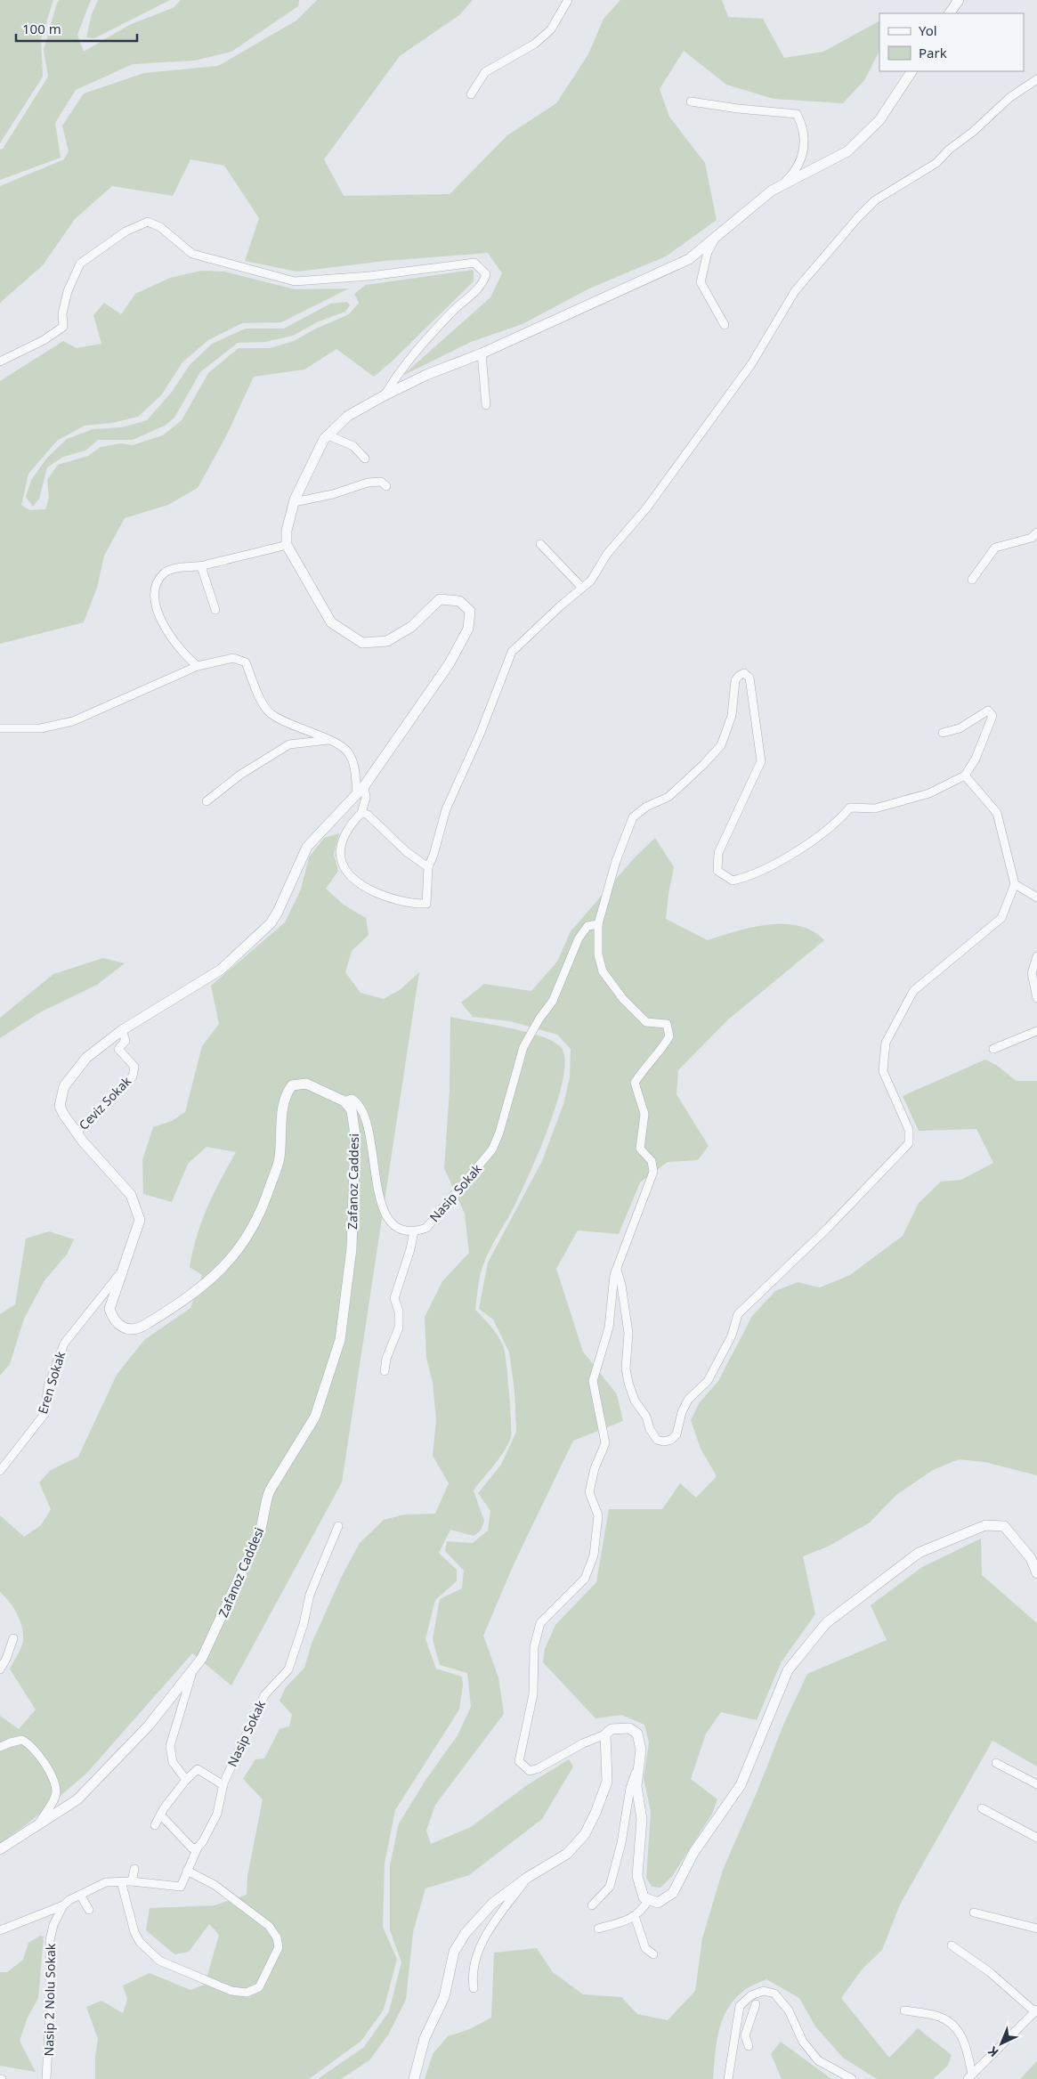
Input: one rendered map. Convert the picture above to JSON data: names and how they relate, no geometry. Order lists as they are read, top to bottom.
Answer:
{
  "streets": {
    "street": [
      "Ceviz Sokak",
      "Zafanoz Caddesi",
      "Nasip Sokak",
      "Eren Sokak",
      "Nasip 2 Nolu Sokak"
    ]
  },
  "legend": ["Yol", "Park"],
  "scale_bar": "100 m",
  "north": "bottom left"
}
